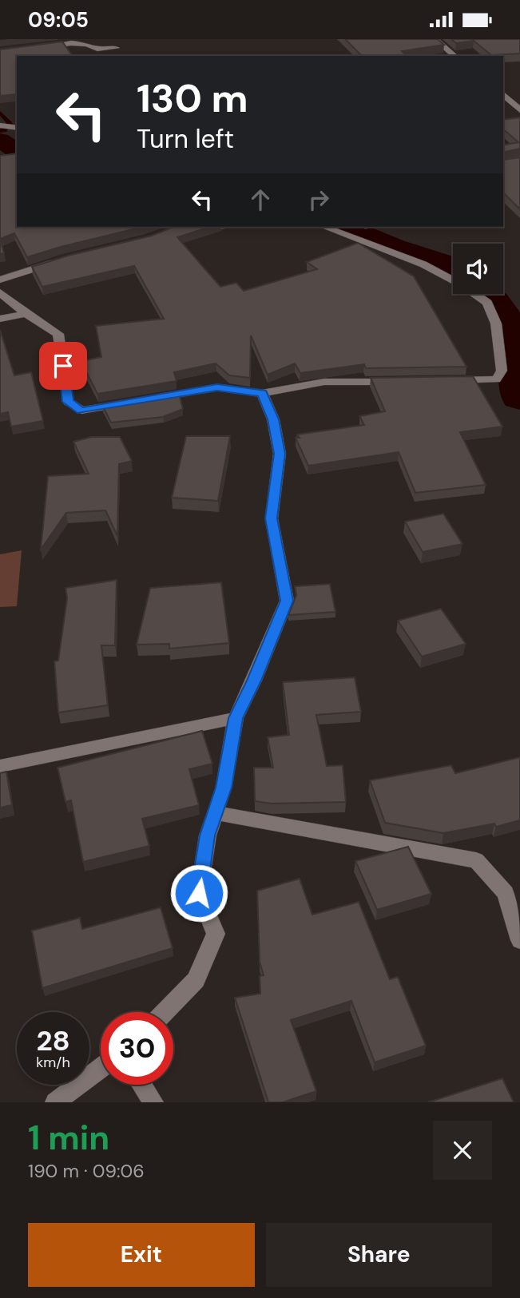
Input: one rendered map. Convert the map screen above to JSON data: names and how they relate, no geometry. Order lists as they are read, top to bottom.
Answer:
{
  "page": {
    "status": "09:05",
    "turn": ["130 m", "Turn left"],
    "speed": "28 km/h",
    "limit": "30",
    "heading": ["1 min", "190 m · 09:06"],
    "buttons": ["Exit", "Share"]
  }
}
